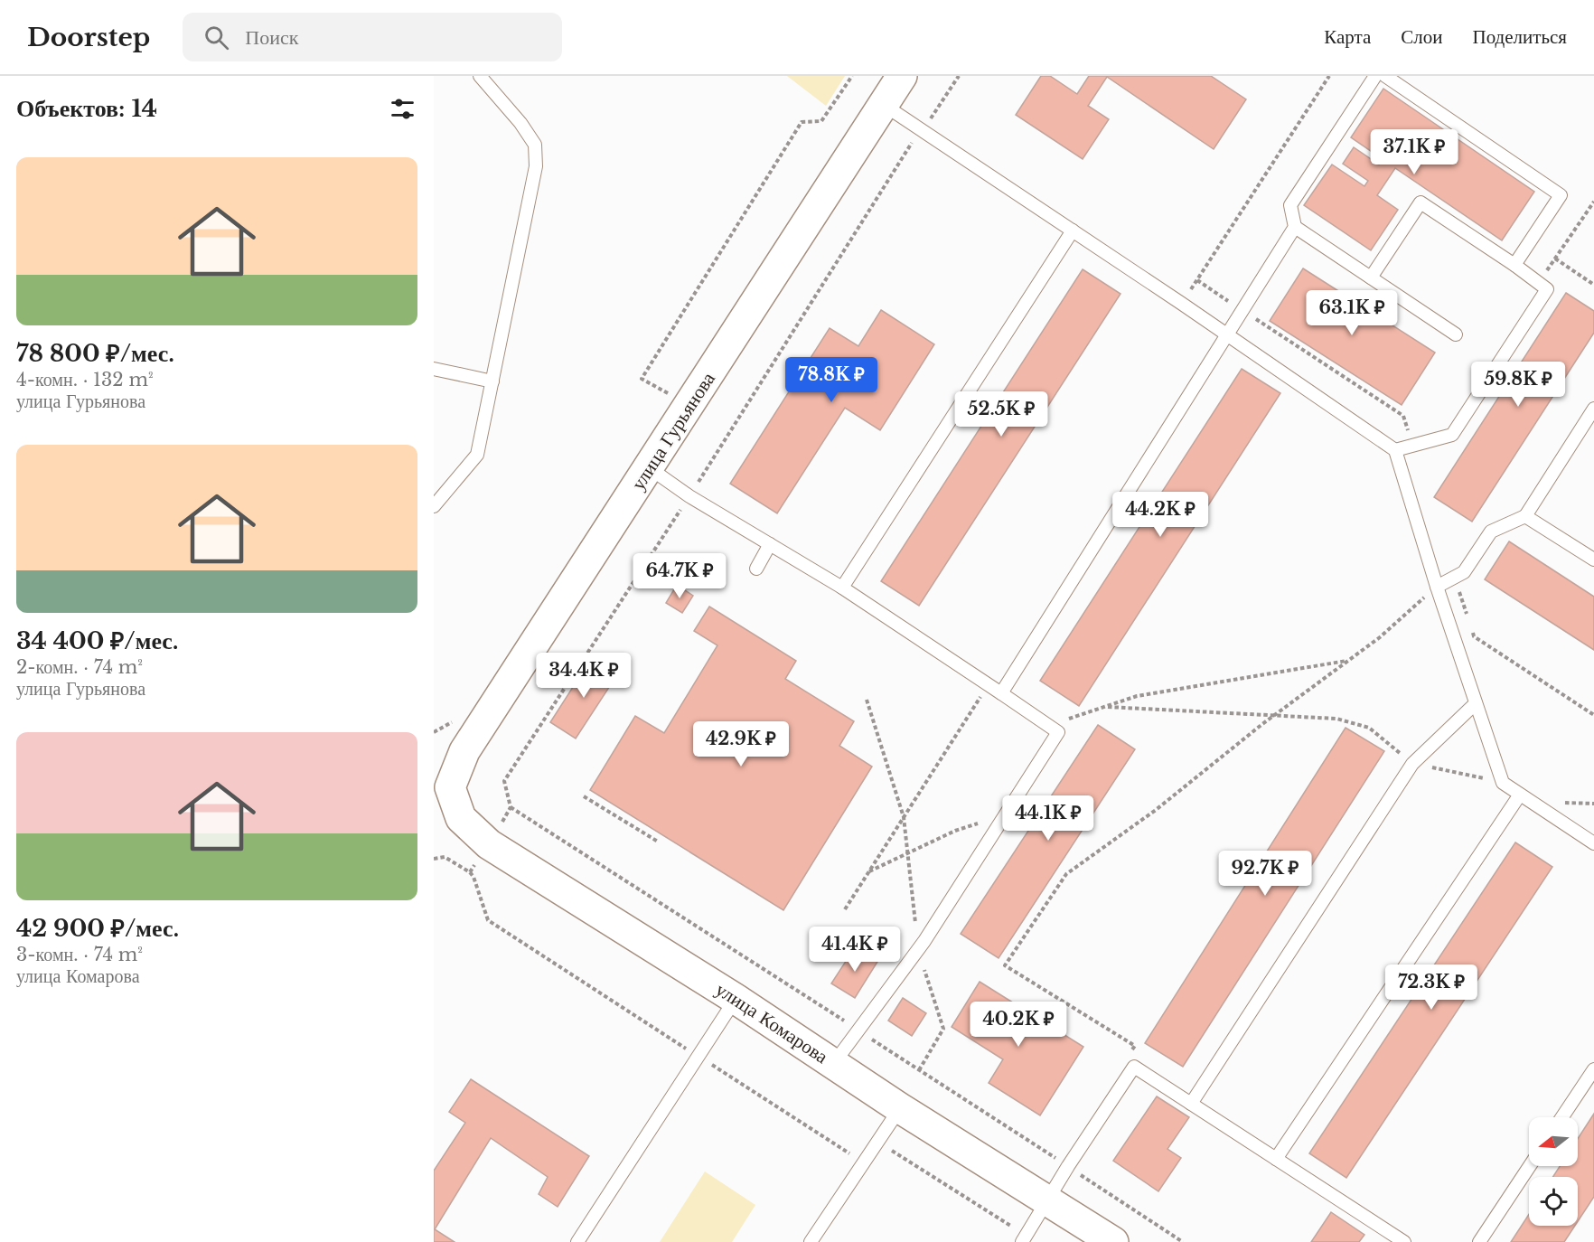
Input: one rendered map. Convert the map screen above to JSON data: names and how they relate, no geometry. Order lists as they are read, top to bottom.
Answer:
{
  "streets": {
    "street": ["улица Гурьянова", "улица Комарова"]
  },
  "crossings": [
    ["улица Гурьянова", "улица Комарова"]
  ],
  "north": "left",
  "page": {
    "header": "Doorstep",
    "search": "Поиск",
    "nav": ["Карта", "Слои", "Поделиться"],
    "heading": "Объектов: 14",
    "price": [
      "37.1K ₽",
      "63.1K ₽",
      "78.8K ₽",
      "59.8K ₽",
      "52.5K ₽",
      "44.2K ₽",
      "64.7K ₽",
      "34.4K ₽",
      "42.9K ₽",
      "44.1K ₽",
      "92.7K ₽",
      "41.4K ₽",
      "72.3K ₽",
      "40.2K ₽"
    ],
    "list": [
      {
        "name": "78 800 ₽/мес.",
        "note": "4-комн. · 132 m² · улица Гурьянова"
      },
      {
        "name": "34 400 ₽/мес.",
        "note": "2-комн. · 74 m² · улица Гурьянова"
      },
      {
        "name": "42 900 ₽/мес.",
        "note": "3-комн. · 74 m² · улица Комарова"
      }
    ]
  }
}
